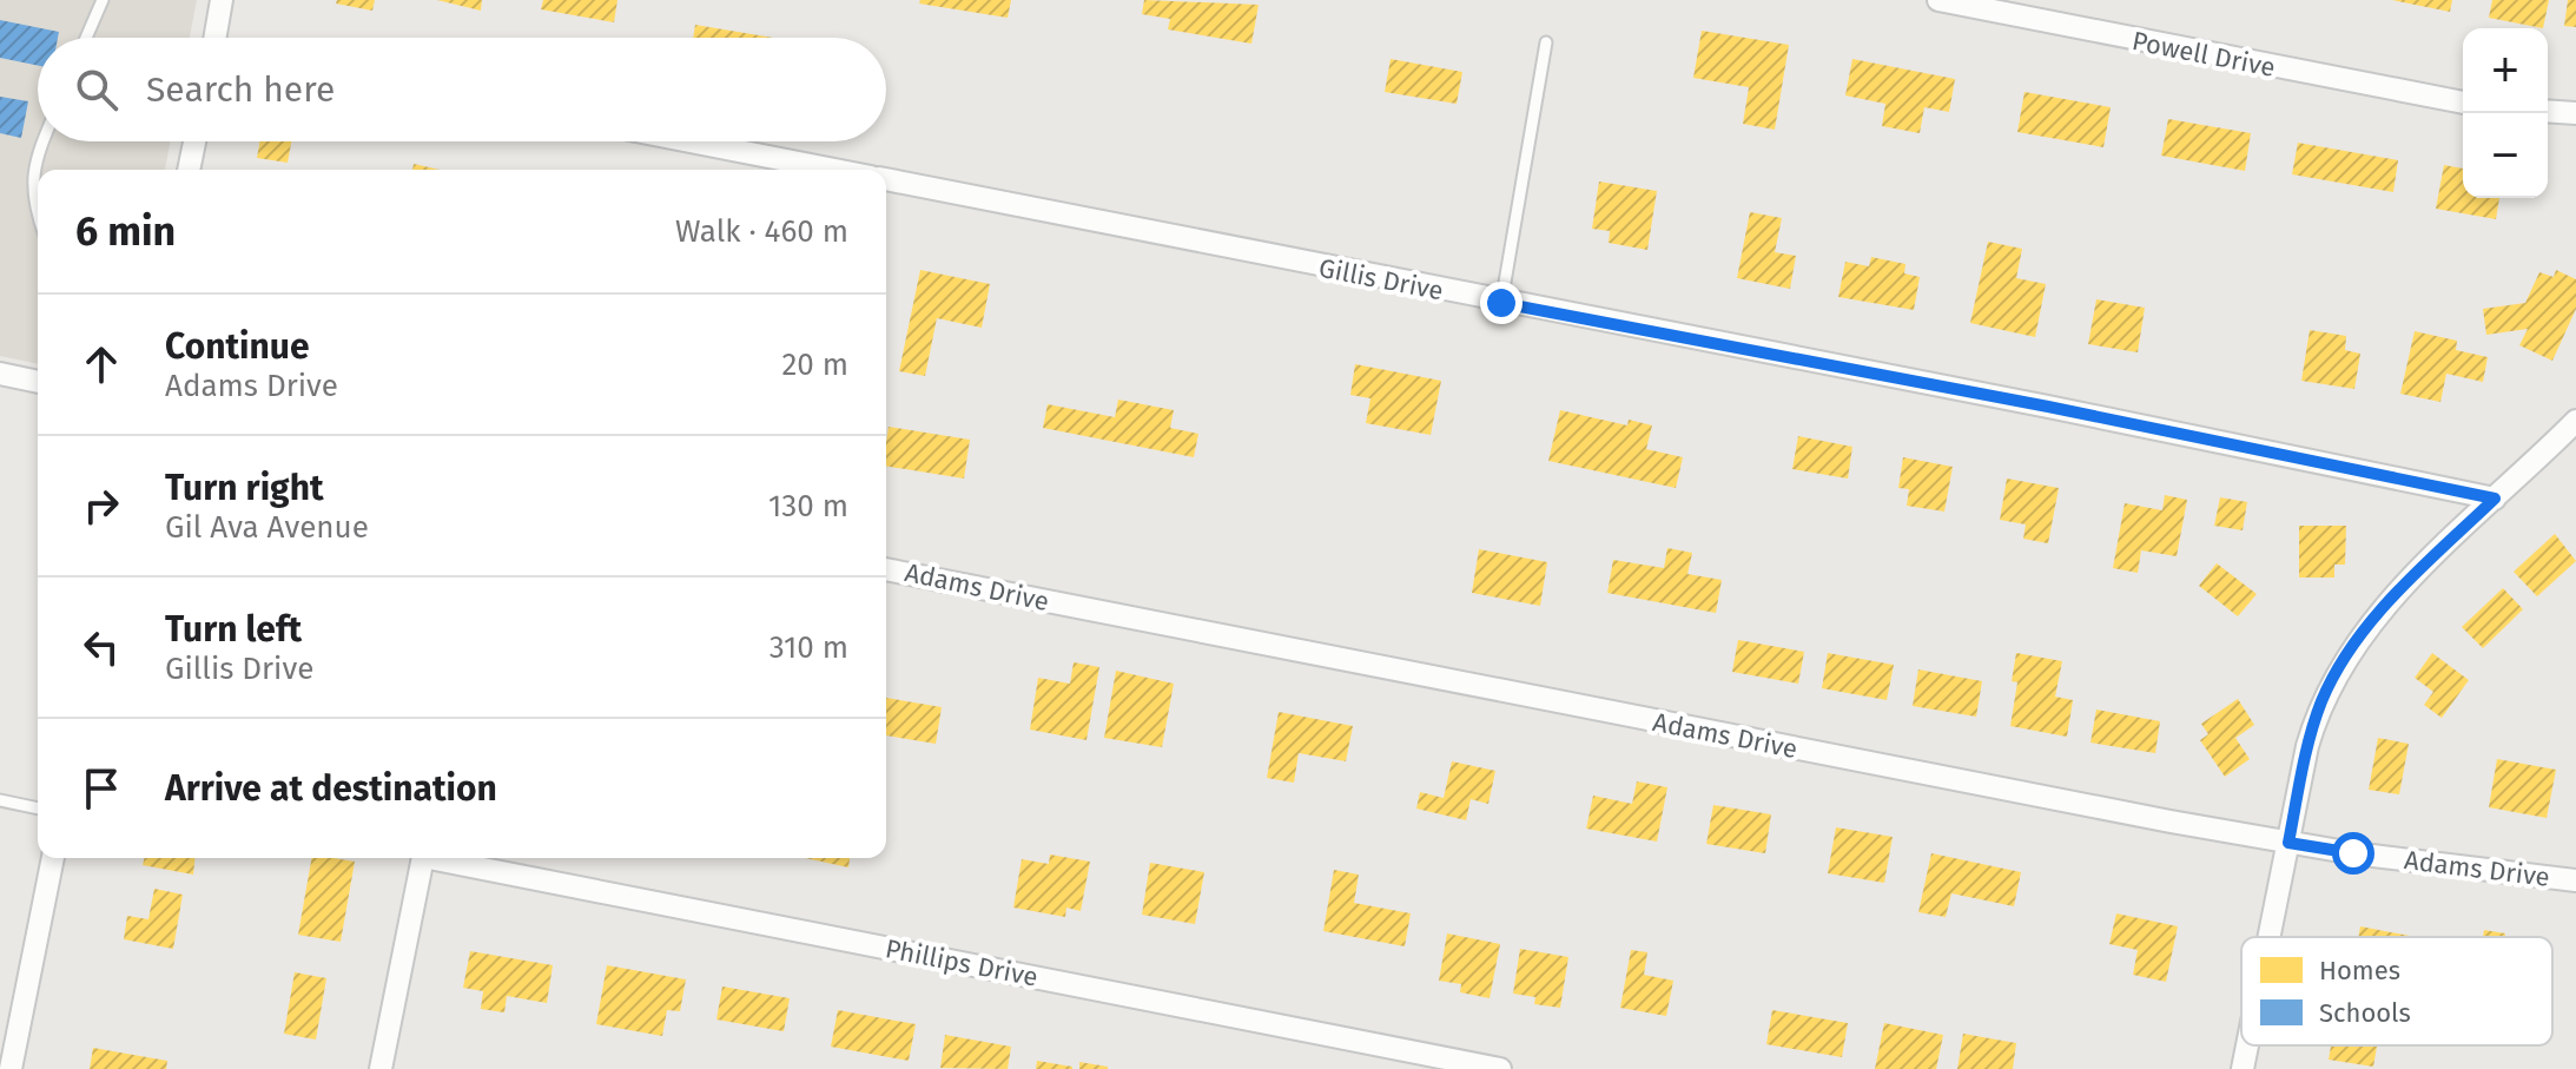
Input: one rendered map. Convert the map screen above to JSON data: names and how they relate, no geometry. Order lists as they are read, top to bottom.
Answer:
{
  "streets": {
    "street": [
      "Powell Drive",
      "Gillis Drive",
      "Adams Drive",
      "Phillips Drive"
    ]
  },
  "legend": ["Homes", "Schools"],
  "page": {
    "map_buttons": ["+", "−"],
    "search": "Search here",
    "heading": ["6 min", "Walk · 460 m"],
    "list": [
      ["Continue", "Adams Drive", "20 m"],
      ["Turn right", "Gil Ava Avenue", "130 m"],
      ["Turn left", "Gillis Drive", "310 m"],
      "Arrive at destination"
    ]
  }
}
